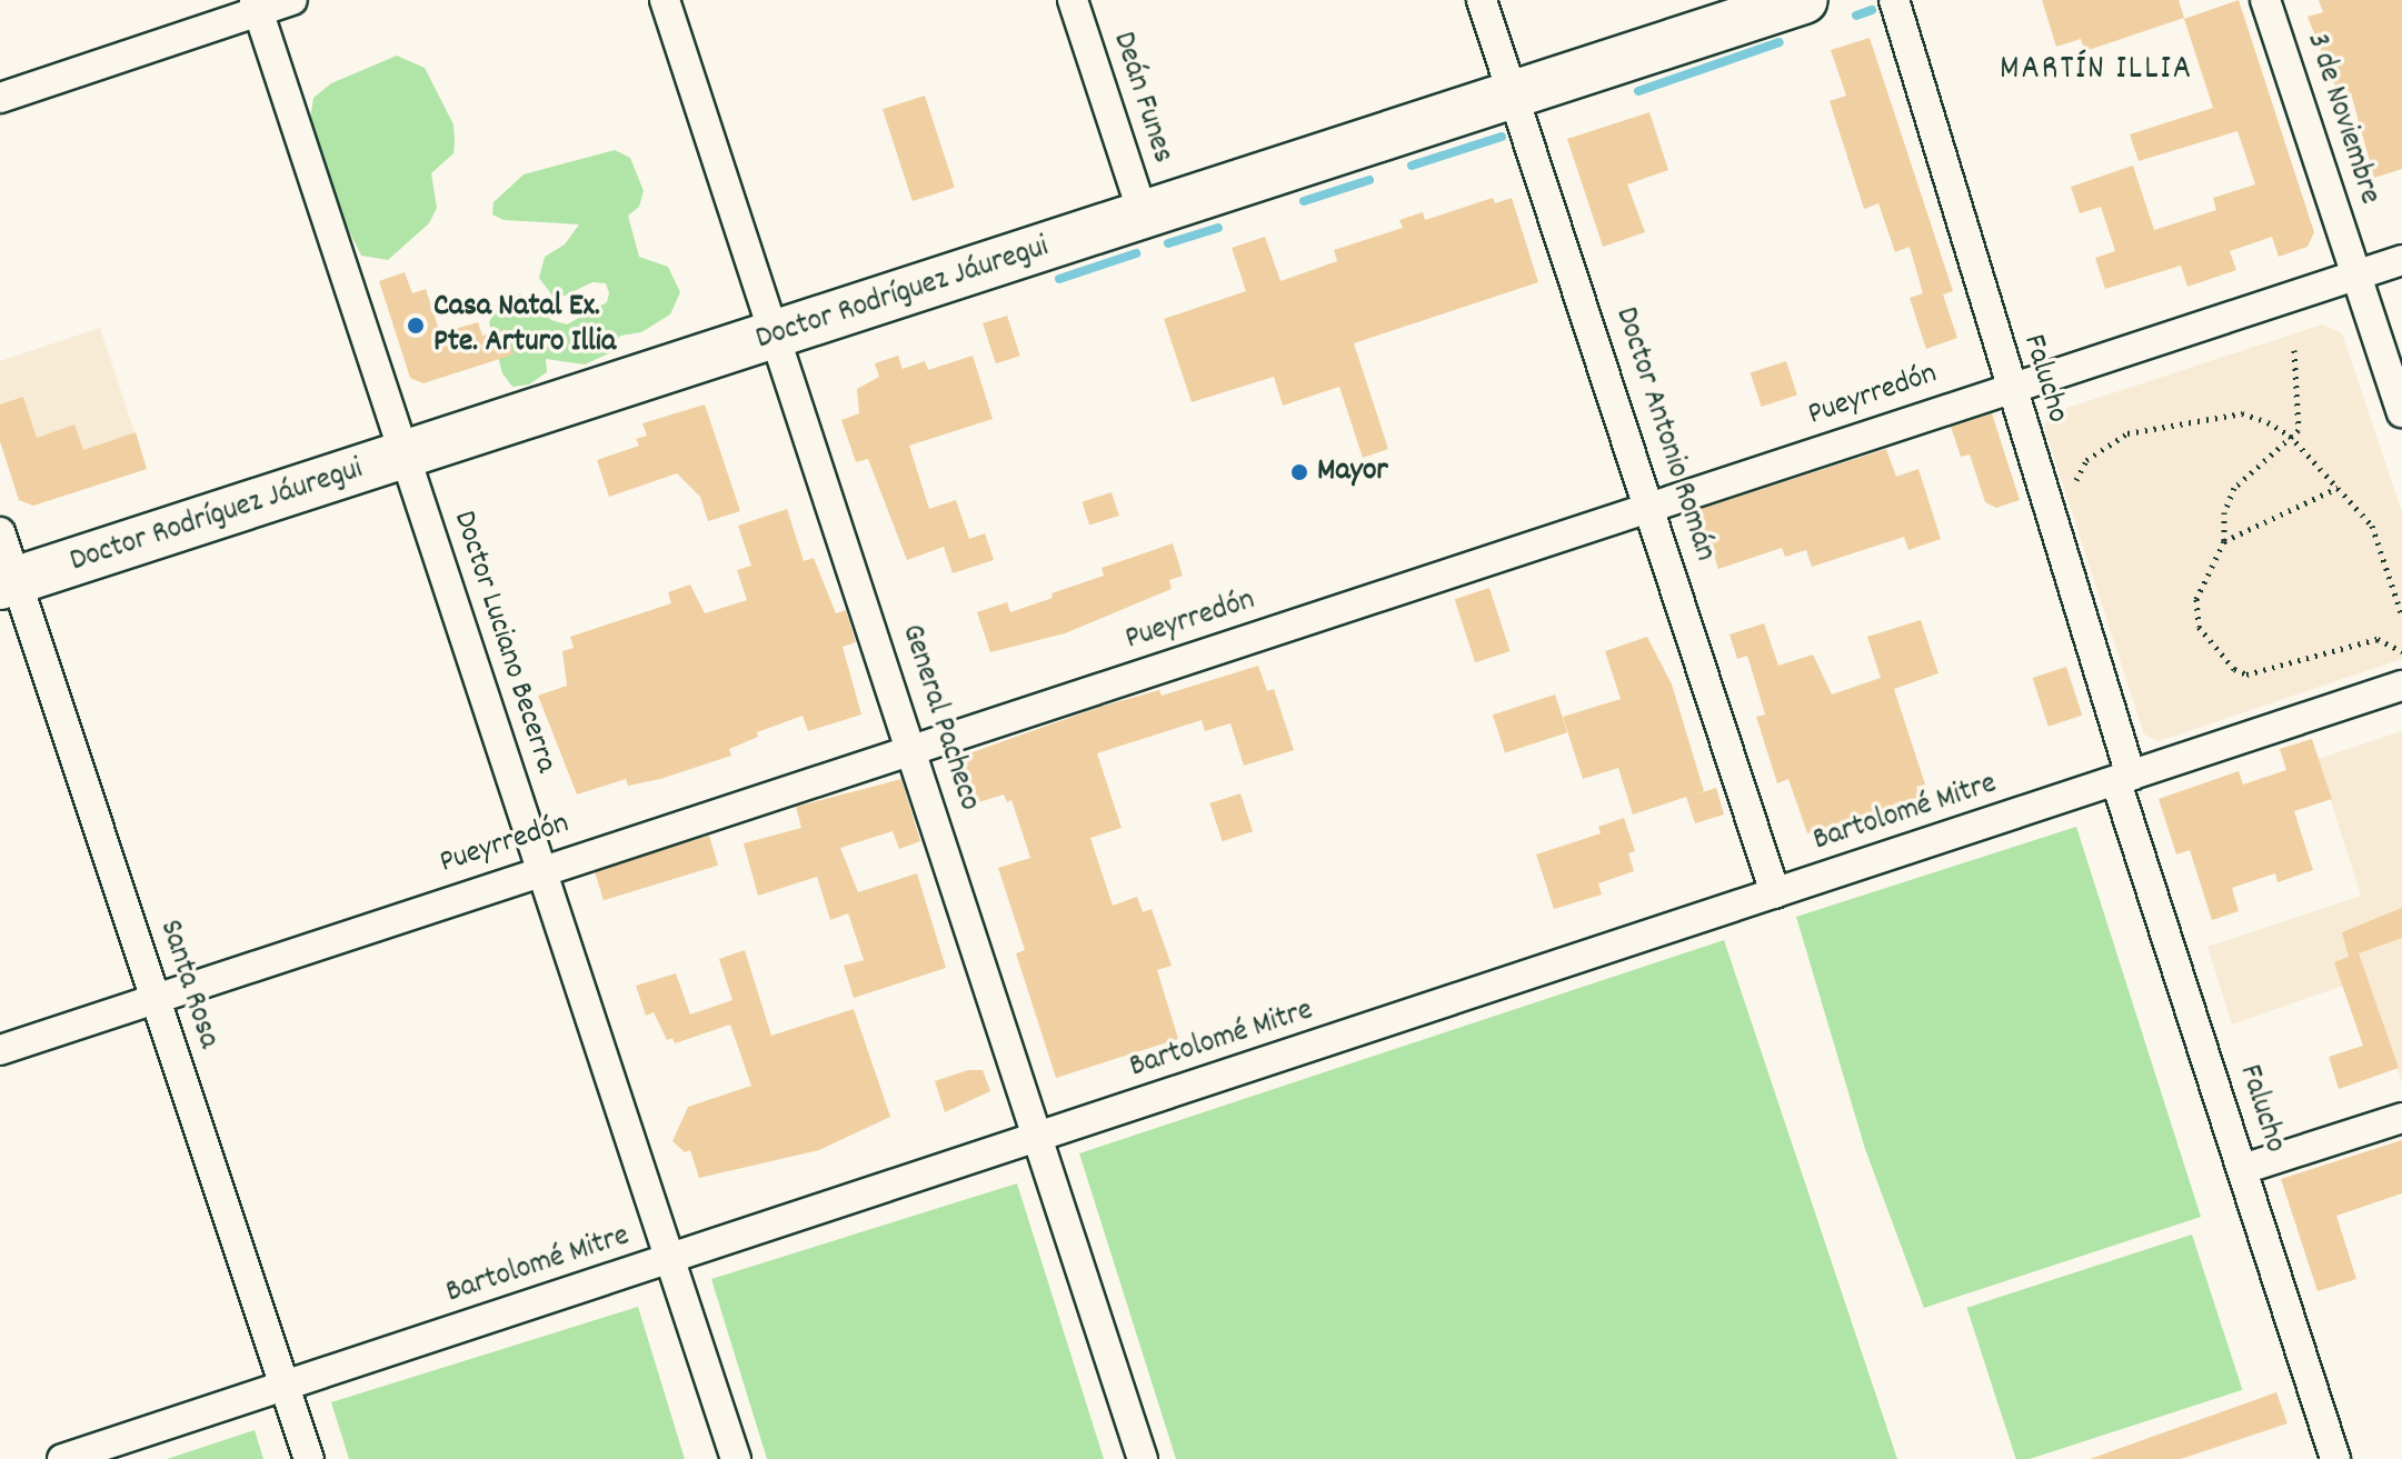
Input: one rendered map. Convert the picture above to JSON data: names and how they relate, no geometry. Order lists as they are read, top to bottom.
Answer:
{
  "streets": {
    "main road": ["Doctor Rodríguez Jáuregui"],
    "street": [
      "Deán Funes",
      "3 de Noviembre",
      "Falucho",
      "Pueyrredón",
      "Doctor Antonio Román",
      "Doctor Luciano Becerra",
      "General Pacheco",
      "Bartolomé Mitre",
      "Santa Rosa"
    ]
  },
  "crossings": [
    ["Deán Funes", "Doctor Rodríguez Jáuregui"],
    ["3 de Noviembre", "Pueyrredón"],
    ["Doctor Rodríguez Jáuregui", "Doctor Antonio Román"],
    ["Doctor Rodríguez Jáuregui", "Doctor Luciano Becerra"],
    ["Doctor Rodríguez Jáuregui", "General Pacheco"],
    ["Doctor Rodríguez Jáuregui", "Santa Rosa"],
    ["Falucho", "Pueyrredón"],
    ["Falucho", "Bartolomé Mitre"],
    ["Pueyrredón", "Doctor Antonio Román"],
    ["Pueyrredón", "Doctor Luciano Becerra"],
    ["Pueyrredón", "General Pacheco"],
    ["Pueyrredón", "Santa Rosa"],
    ["Doctor Antonio Román", "Bartolomé Mitre"],
    ["Doctor Luciano Becerra", "Bartolomé Mitre"],
    ["General Pacheco", "Bartolomé Mitre"],
    ["Bartolomé Mitre", "Santa Rosa"]
  ],
  "districts": ["MARTÍN ILLIA"],
  "places": ["Casa Natal Ex. Pte. Arturo Illia", "Mayor"]
}
